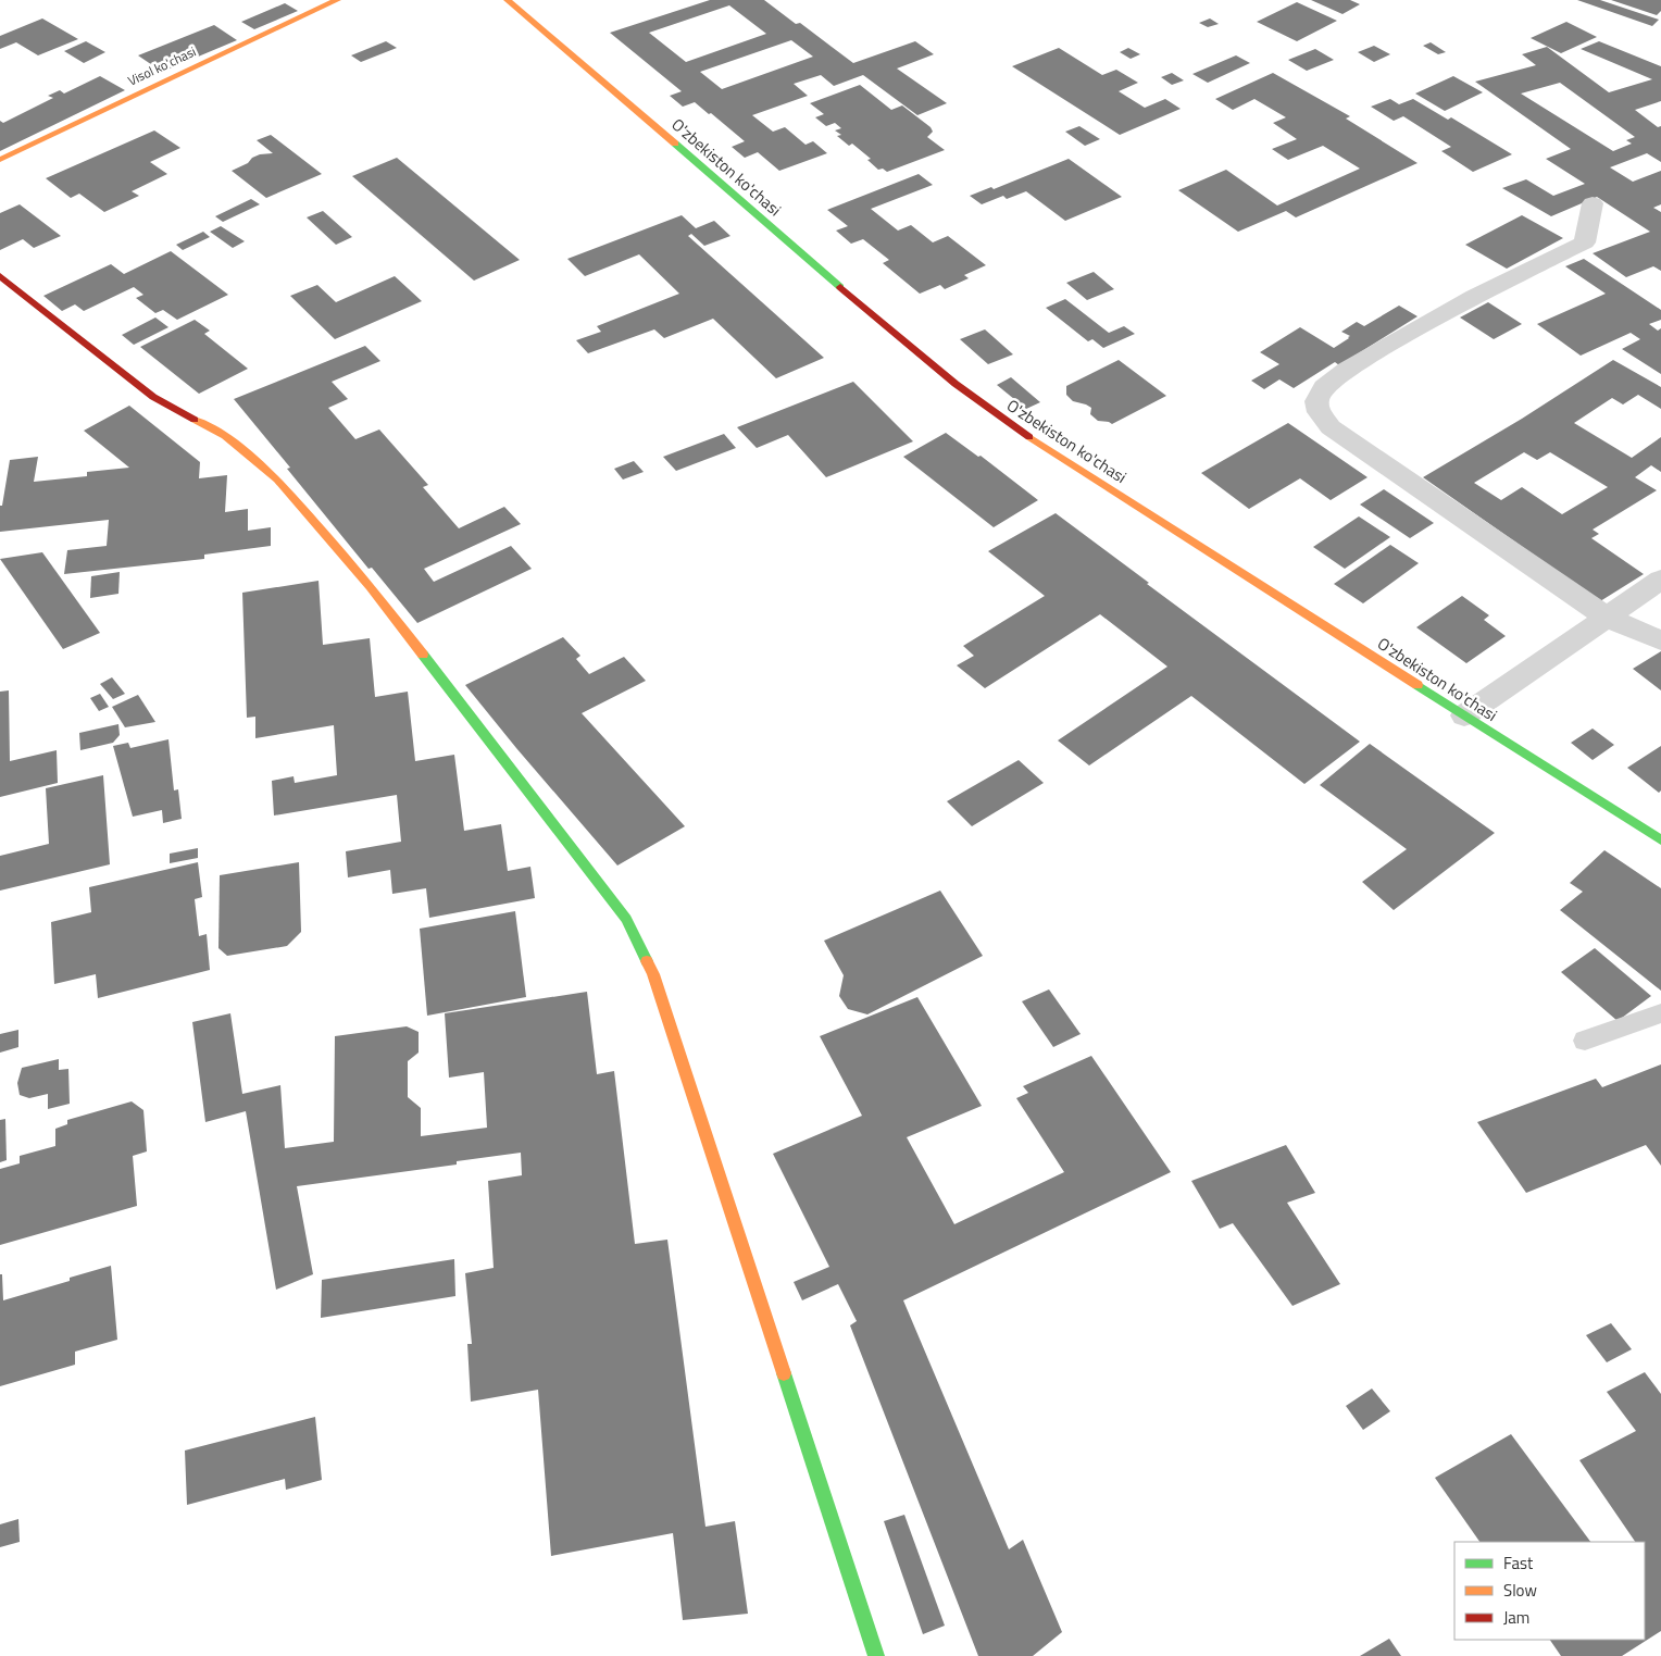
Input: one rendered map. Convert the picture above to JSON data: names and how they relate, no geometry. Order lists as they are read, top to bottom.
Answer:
{
  "streets": {
    "street": ["Visol koʻchasi", "O'zbekiston ko'chasi"]
  },
  "legend": ["Fast", "Slow", "Jam"]
}
